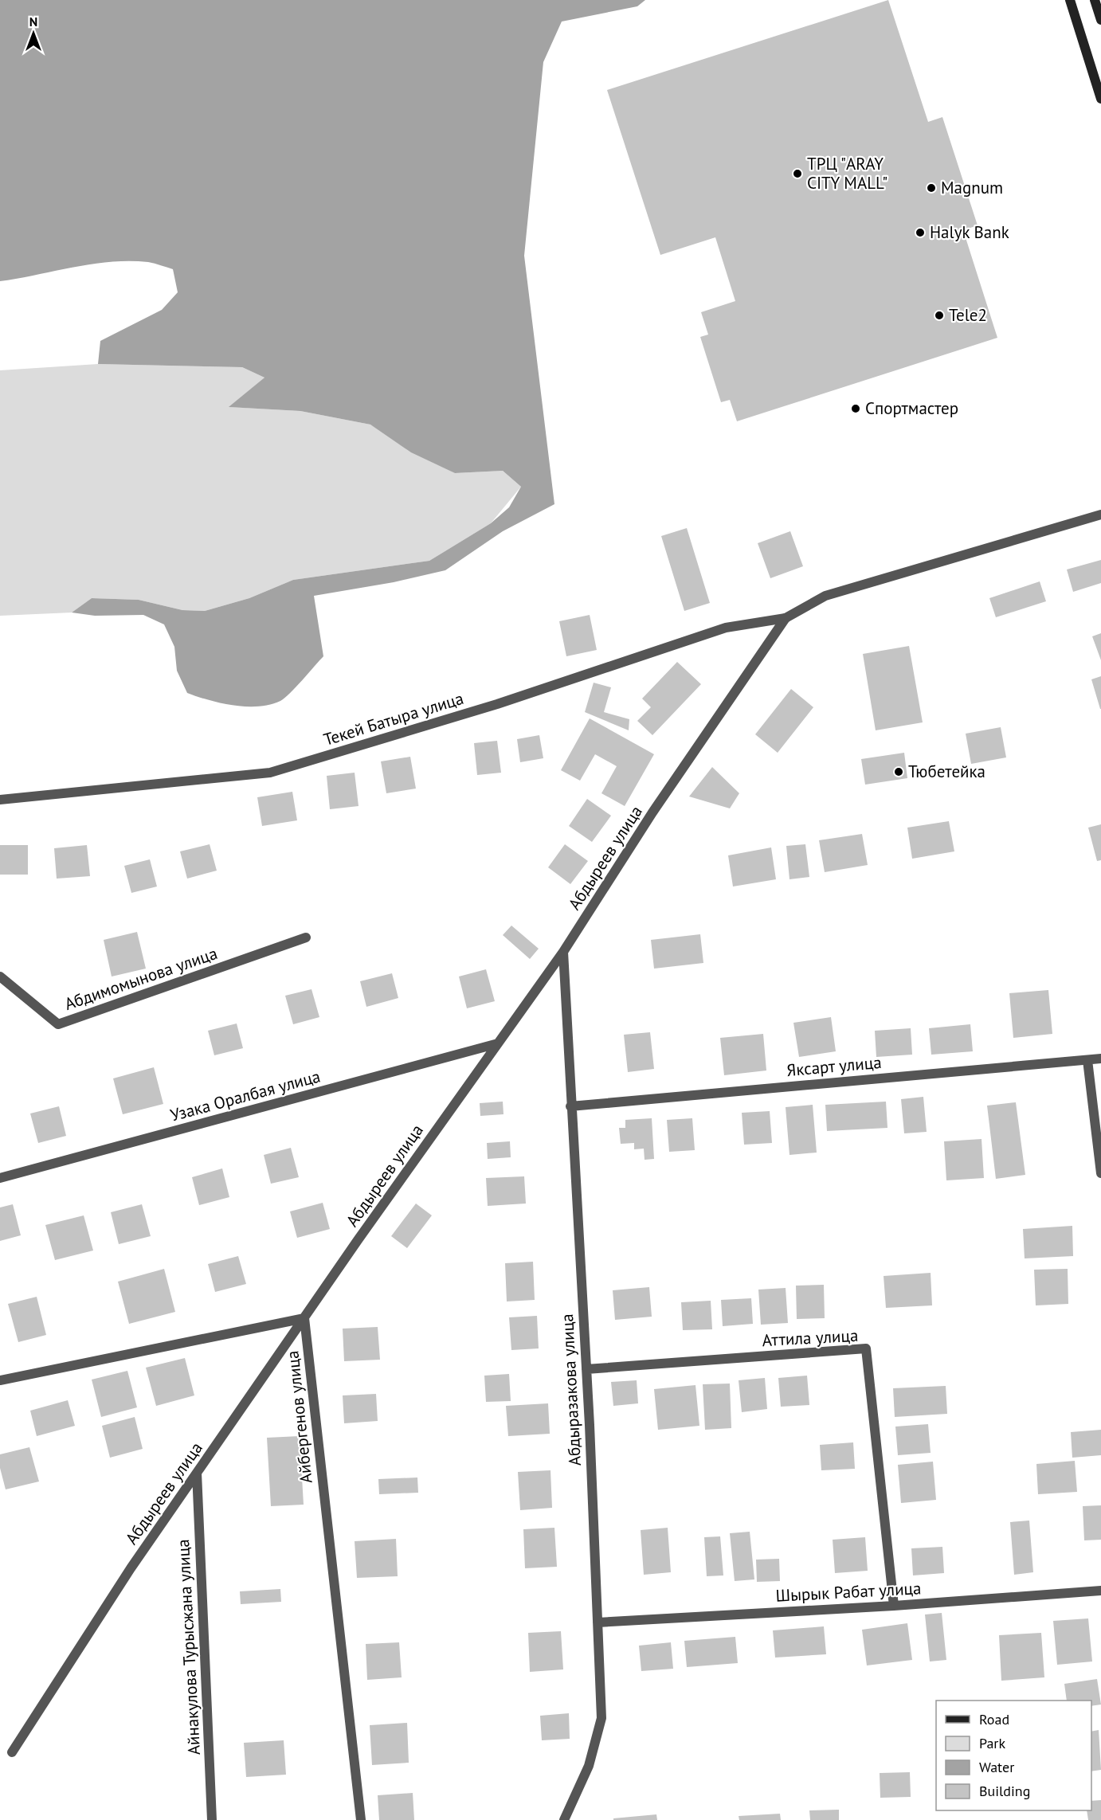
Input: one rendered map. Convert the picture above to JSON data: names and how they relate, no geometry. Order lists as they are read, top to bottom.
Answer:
{
  "streets": {
    "street": [
      "Текей Батыра улица",
      "Абдыреев улица",
      "Абдимомынова улица",
      "Яксарт улица",
      "Узака Оралбая улица",
      "Аттила улица",
      "Абдыразакова улица",
      "Айбергенов улица",
      "Шырык Рабат улица",
      "Айнакулова Турысжана улица"
    ]
  },
  "crossings": [
    ["Текей Батыра улица", "Абдыреев улица"],
    ["Абдыреев улица", "Узака Оралбая улица"],
    ["Абдыреев улица", "Абдыразакова улица"],
    ["Абдыреев улица", "Айбергенов улица"],
    ["Абдыреев улица", "Айнакулова Турысжана улица"],
    ["Яксарт улица", "Абдыразакова улица"],
    ["Аттила улица", "Абдыразакова улица"],
    ["Аттила улица", "Шырык Рабат улица"],
    ["Абдыразакова улица", "Шырык Рабат улица"]
  ],
  "places": [
    "ТРЦ \"ARAY CITY MALL\"",
    "Magnum",
    "Halyk Bank",
    "Tele2",
    "Спортмастер",
    "Тюбетейка"
  ],
  "legend": [
    "Road",
    "Park",
    "Water",
    "Building"
  ],
  "north": "top"
}
